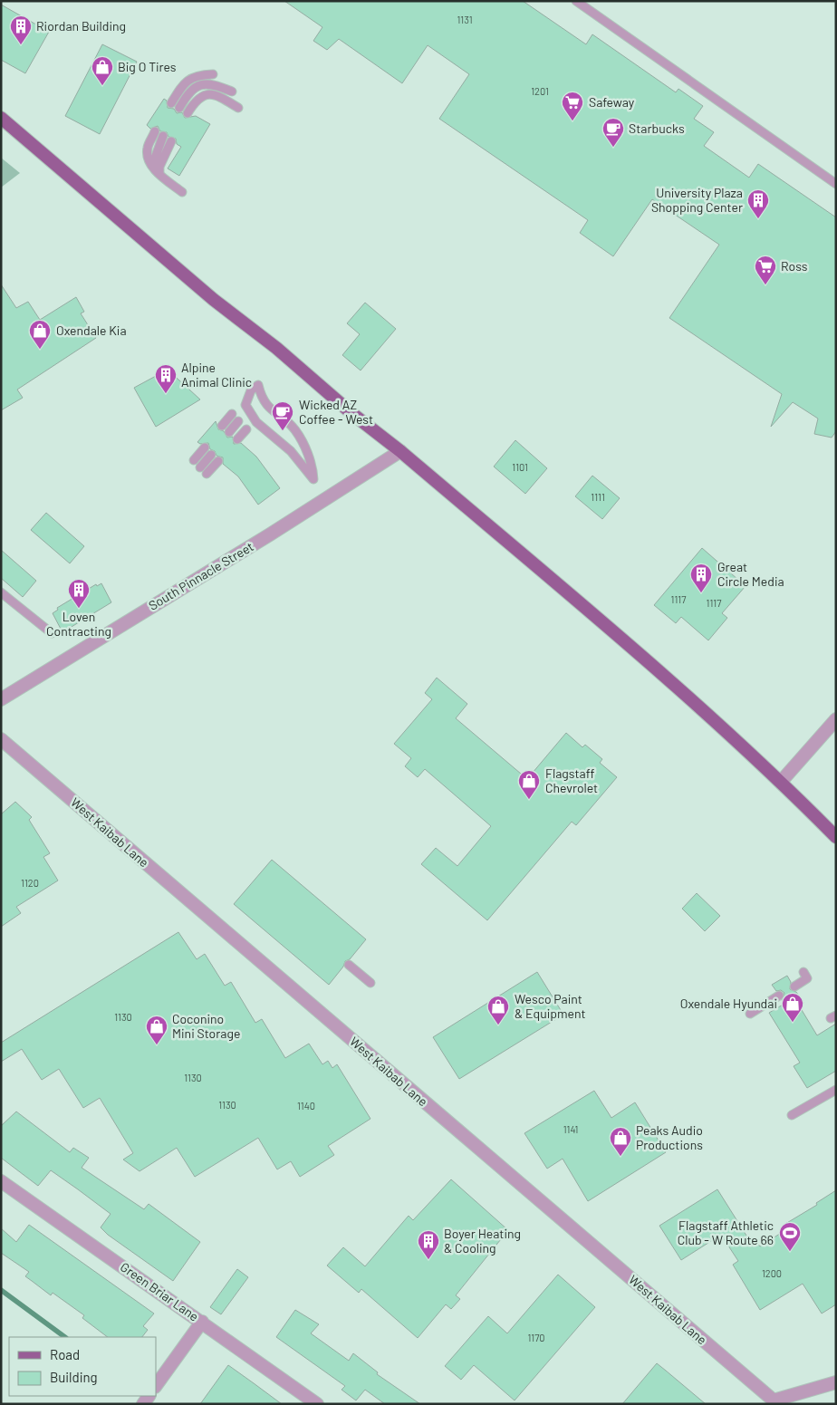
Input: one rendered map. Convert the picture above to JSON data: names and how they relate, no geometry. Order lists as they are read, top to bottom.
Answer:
{
  "streets": {
    "street": ["South Pinnacle Street", "West Kaibab Lane", "Green Briar Lane"]
  },
  "places": {
    "building": [
      "Riordan Building",
      "University Plaza Shopping Center",
      "Alpine Animal Clinic",
      "Great Circle Media",
      "Loven Contracting",
      "Boyer Heating & Cooling"
    ],
    "shop": [
      "Big O Tires",
      "Oxendale Kia",
      "Flagstaff Chevrolet",
      "Oxendale Hyundai",
      "Wesco Paint & Equipment",
      "Coconino Mini Storage",
      "Peaks Audio Productions"
    ],
    "supermarket": ["Safeway", "Ross"],
    "cafe": ["Starbucks", "Wicked AZ Coffee - West"],
    "sports": ["Flagstaff Athletic Club - W Route 66"]
  },
  "house_numbers": [
    "1131",
    "1201",
    "1101",
    "1111",
    "1117",
    "1117",
    "1120",
    "1130",
    "1130",
    "1130",
    "1140",
    "1141",
    "1200",
    "1170"
  ],
  "legend": ["Road", "Building"]
}
